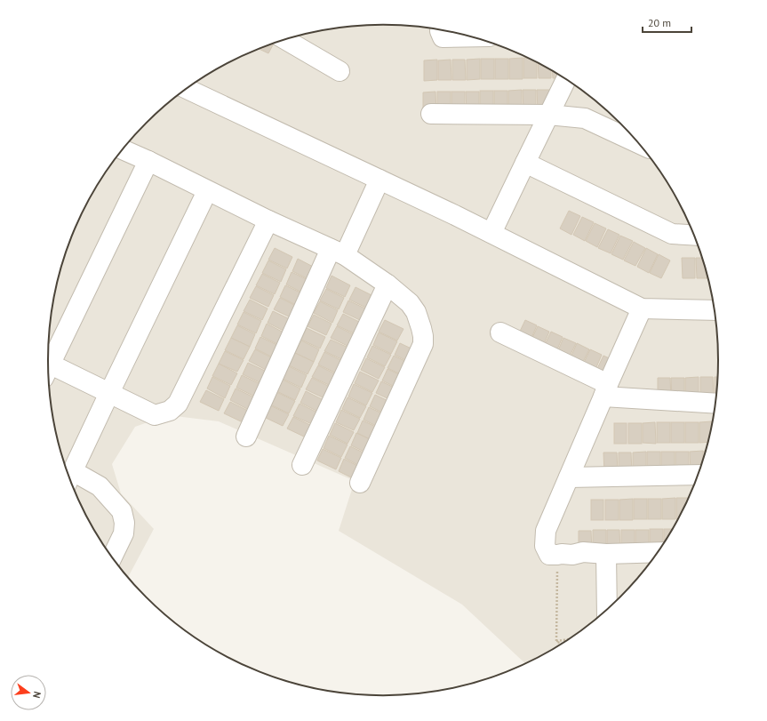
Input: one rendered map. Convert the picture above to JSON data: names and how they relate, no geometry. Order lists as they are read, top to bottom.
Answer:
{
  "scale_bar": "20 m",
  "north": "right"
}
